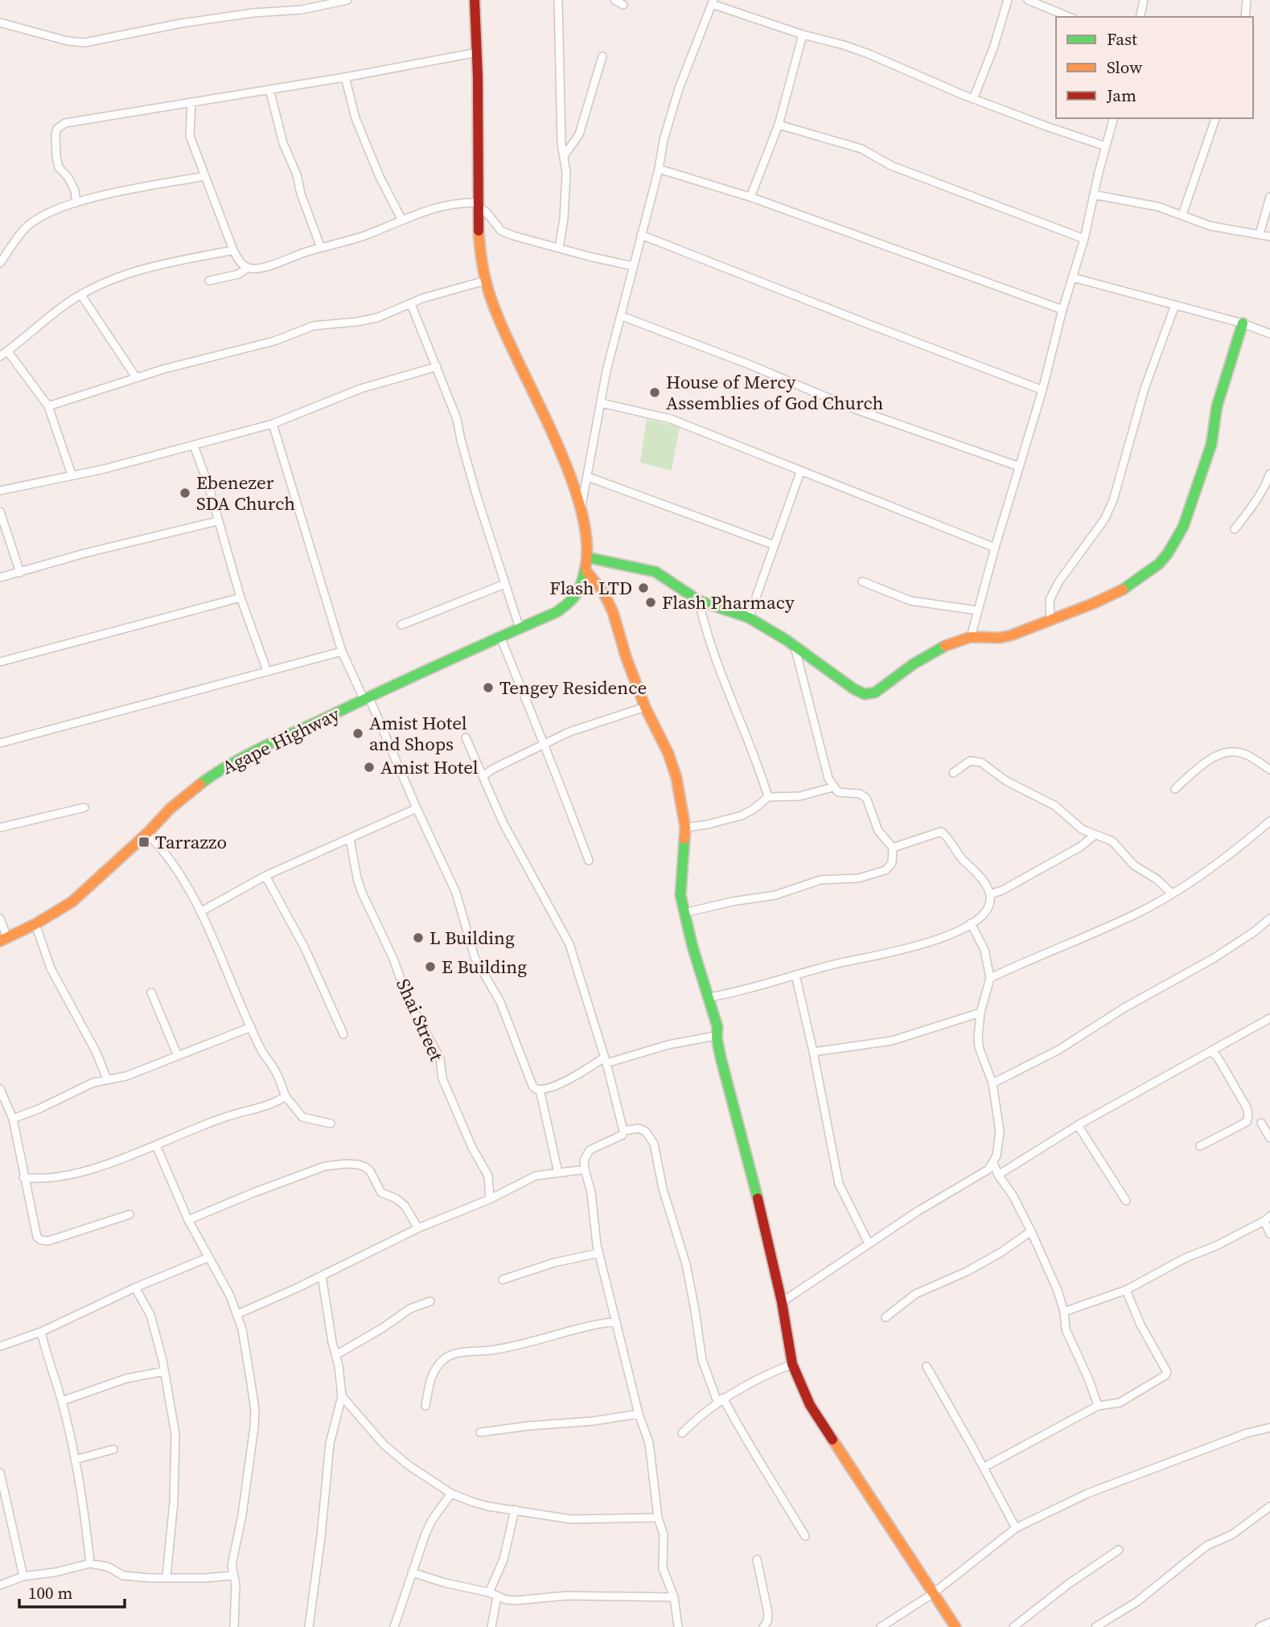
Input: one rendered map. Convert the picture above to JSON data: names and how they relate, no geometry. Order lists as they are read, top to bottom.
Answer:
{
  "streets": {
    "street": ["Agape Highway", "Shai Street"]
  },
  "places": {
    "other": [
      "House of Mercy Assemblies of God Church",
      "Ebenezer SDA Church",
      "Flash LTD",
      "Flash Pharmacy",
      "Tengey Residence",
      "Amist Hotel and Shops",
      "Amist Hotel",
      "L Building",
      "E Building"
    ],
    "transit": ["Tarrazzo"]
  },
  "legend": ["Fast", "Slow", "Jam"],
  "scale_bar": "100 m"
}
